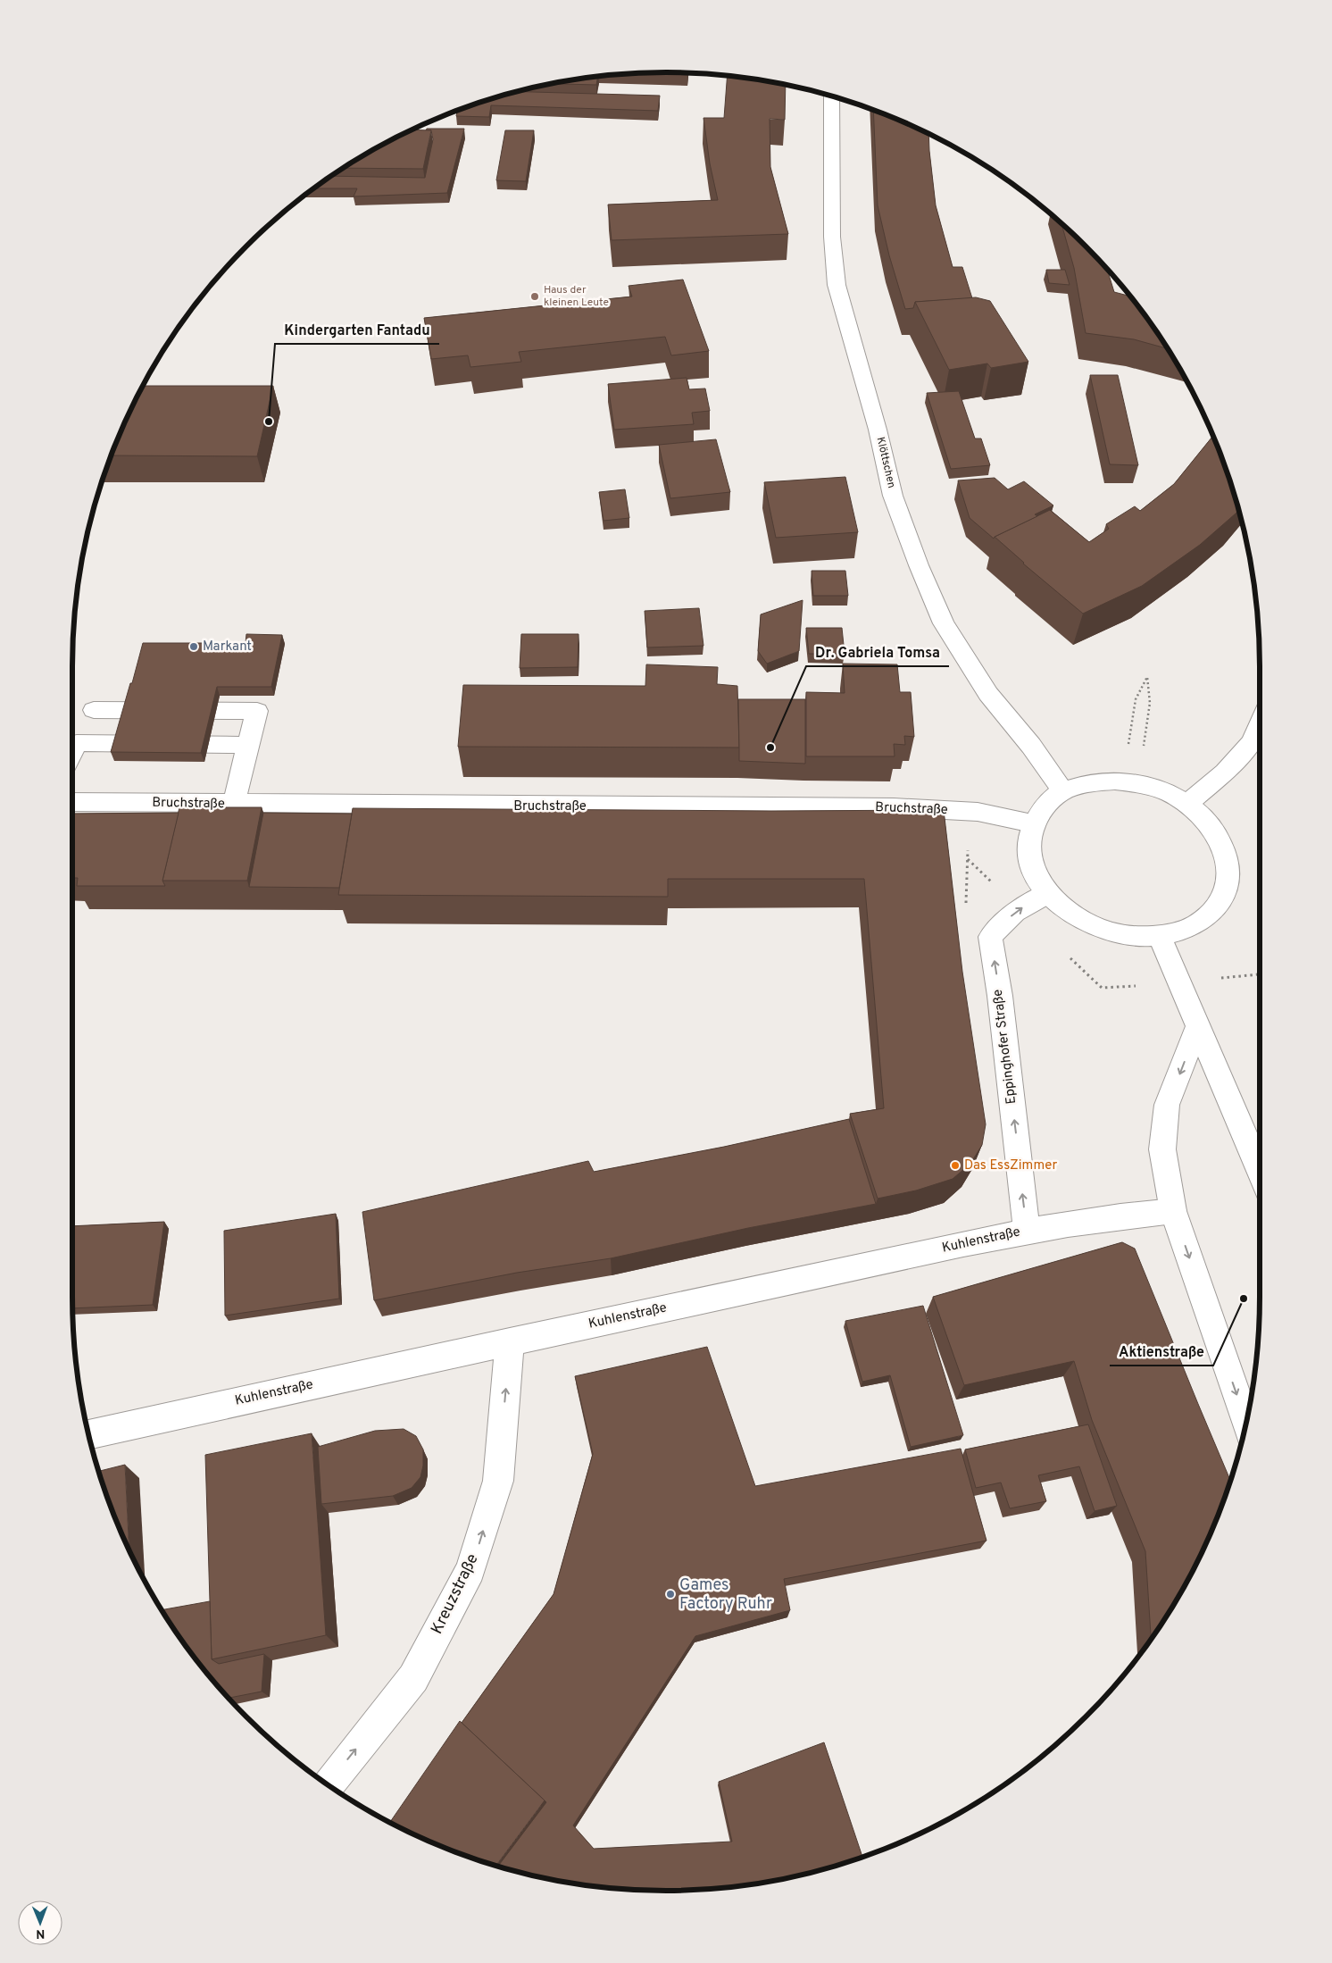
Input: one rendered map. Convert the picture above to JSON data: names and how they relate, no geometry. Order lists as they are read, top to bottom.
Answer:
{
  "streets": {
    "main road": [
      "Klöttschen",
      "Bruchstraße",
      "Eppinghofer Straße",
      "Kuhlenstraße",
      "Kreuzstraße"
    ]
  },
  "crossings": [
    ["Eppinghofer Straße", "Kuhlenstraße"],
    ["Kuhlenstraße", "Kreuzstraße"]
  ],
  "one_way": ["Kreuzstraße"],
  "places": [
    "Haus der kleinen Leute",
    "Kindergarten Fantadu",
    "Markant",
    "Dr. Gabriela Tomsa",
    "Das EssZimmer",
    "Aktienstraße",
    "Games Factory Ruhr"
  ],
  "north": "bottom"
}
